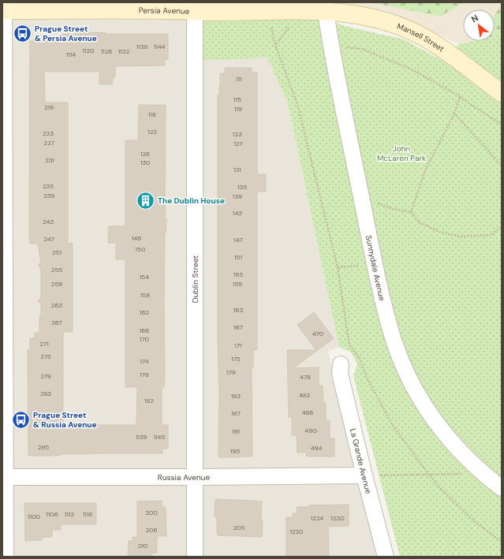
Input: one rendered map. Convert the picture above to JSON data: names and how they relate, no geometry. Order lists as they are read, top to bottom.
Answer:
{
  "streets": {
    "street": [
      "Persia Avenue",
      "Mansell Street",
      "Sunnydale Avenue",
      "Dublin Street",
      "La Grande Avenue",
      "Russia Avenue"
    ]
  },
  "crossings": [
    ["Persia Avenue", "Mansell Street"],
    ["Persia Avenue", "Sunnydale Avenue"],
    ["Persia Avenue", "Dublin Street"],
    ["Mansell Street", "Sunnydale Avenue"],
    ["Dublin Street", "Russia Avenue"],
    ["La Grande Avenue", "Russia Avenue"]
  ],
  "parks": ["John McLaren Park"],
  "places": {
    "bus stop": ["Prague Street & Persia Avenue", "Prague Street & Russia Avenue"],
    "building": ["The Dublin House"]
  },
  "house_numbers": [
    "1138",
    "1144",
    "1120",
    "1126",
    "1132",
    "1114",
    "111",
    "115",
    "219",
    "119",
    "118",
    "122",
    "223",
    "123",
    "227",
    "127",
    "126",
    "231",
    "130",
    "131",
    "235",
    "135",
    "239",
    "139",
    "143",
    "243",
    "146",
    "247",
    "147",
    "150",
    "251",
    "151",
    "255",
    "155",
    "154",
    "259",
    "159",
    "158",
    "263",
    "163",
    "162",
    "267",
    "167",
    "166",
    "470",
    "170",
    "271",
    "171",
    "275",
    "175",
    "174",
    "179",
    "178",
    "279",
    "478",
    "283",
    "482",
    "183",
    "182",
    "486",
    "187",
    "490",
    "191",
    "1139",
    "1145",
    "295",
    "494",
    "195",
    "200",
    "1106",
    "1112",
    "1118",
    "1100",
    "1224",
    "1230",
    "205",
    "206",
    "1220",
    "210"
  ],
  "north": "top left"
}
